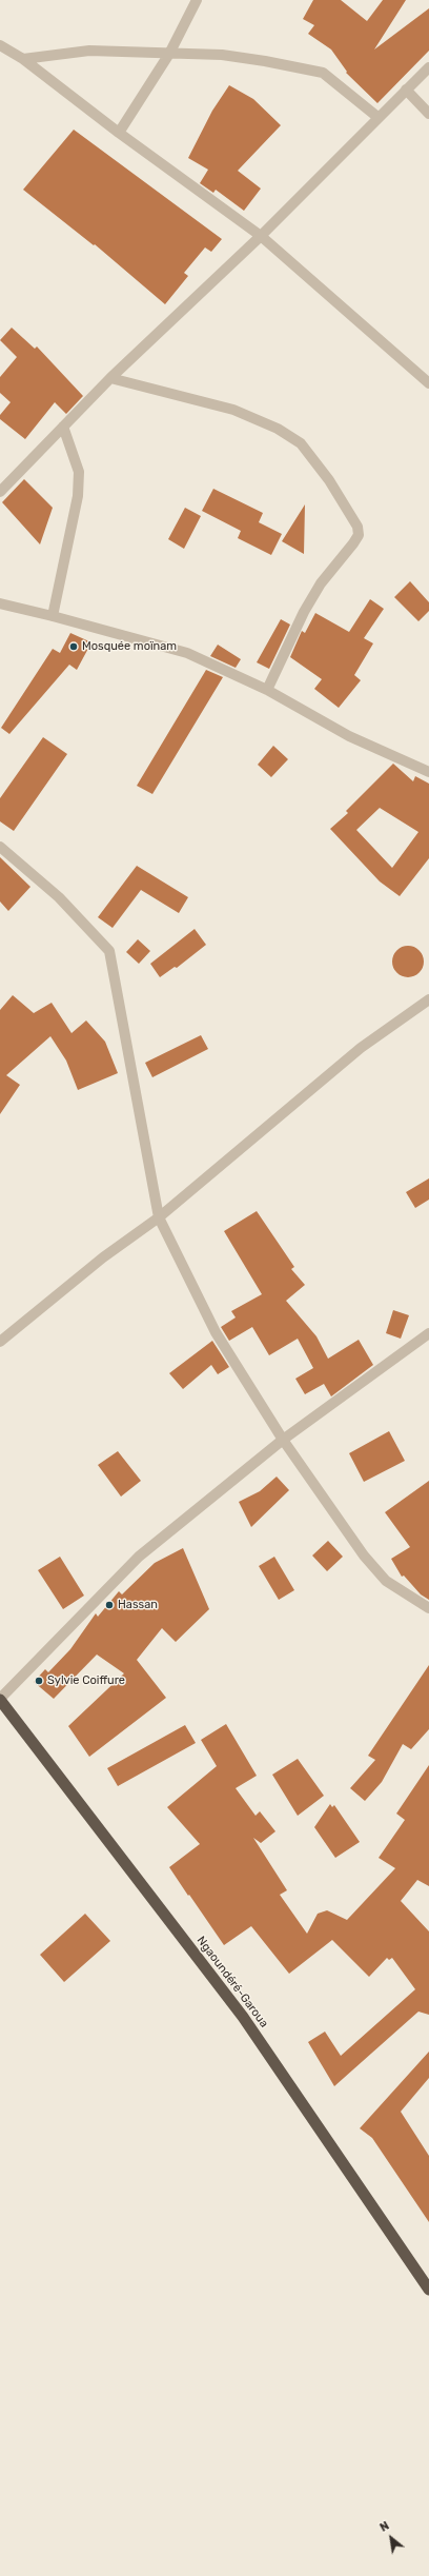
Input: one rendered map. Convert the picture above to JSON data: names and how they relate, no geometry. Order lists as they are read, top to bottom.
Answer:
{
  "streets": {
    "highway": ["Ngaoundéré-Garoua"]
  },
  "places": ["Mosquée moïnam", "Hassan", "Sylvie Coiffure"],
  "north": "top left"
}
